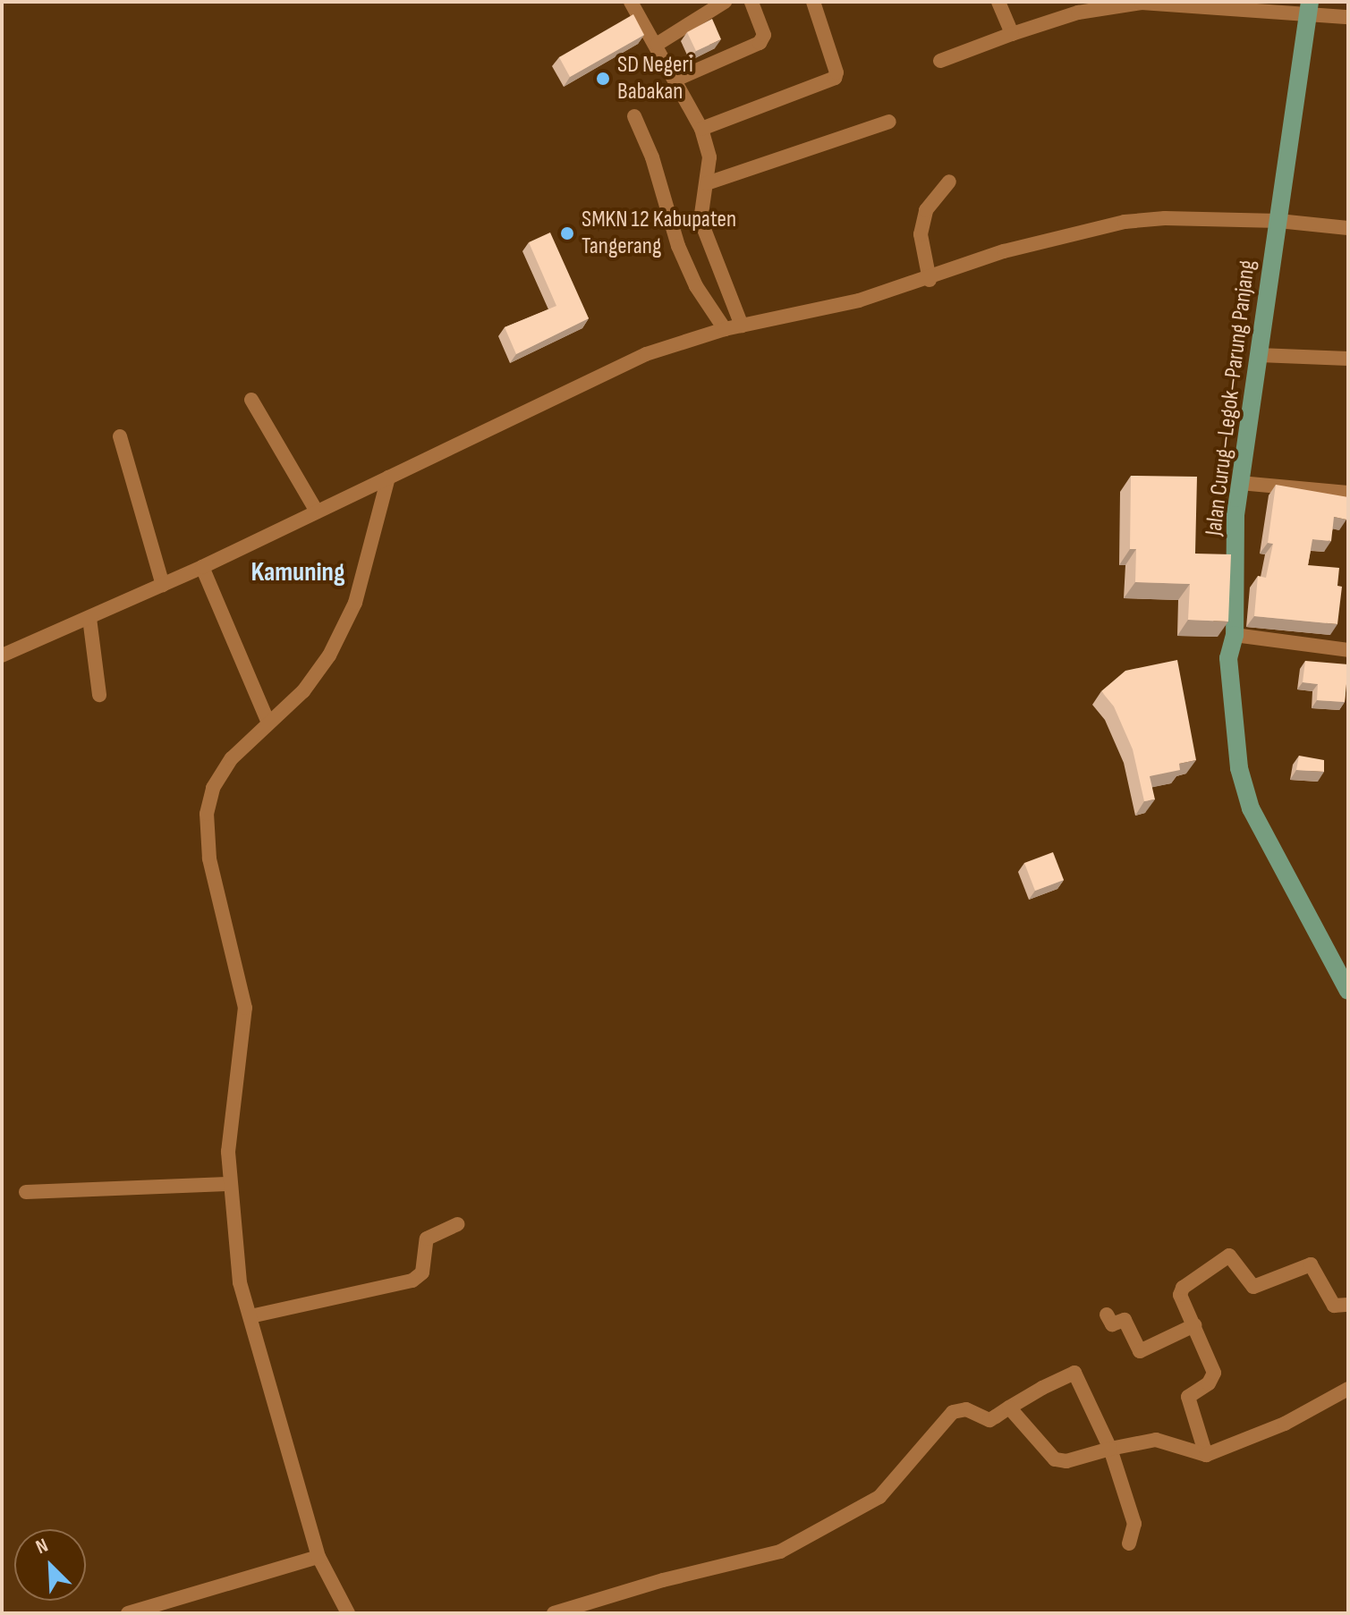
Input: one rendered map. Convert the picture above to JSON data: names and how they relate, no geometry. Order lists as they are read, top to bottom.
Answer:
{
  "streets": {
    "main road": ["Jalan Curug–Legok–Parung Panjang"]
  },
  "districts": ["Kamuning"],
  "places": ["SD Negeri Babakan", "SMKN 12 Kabupaten Tangerang"],
  "north": "top left"
}
